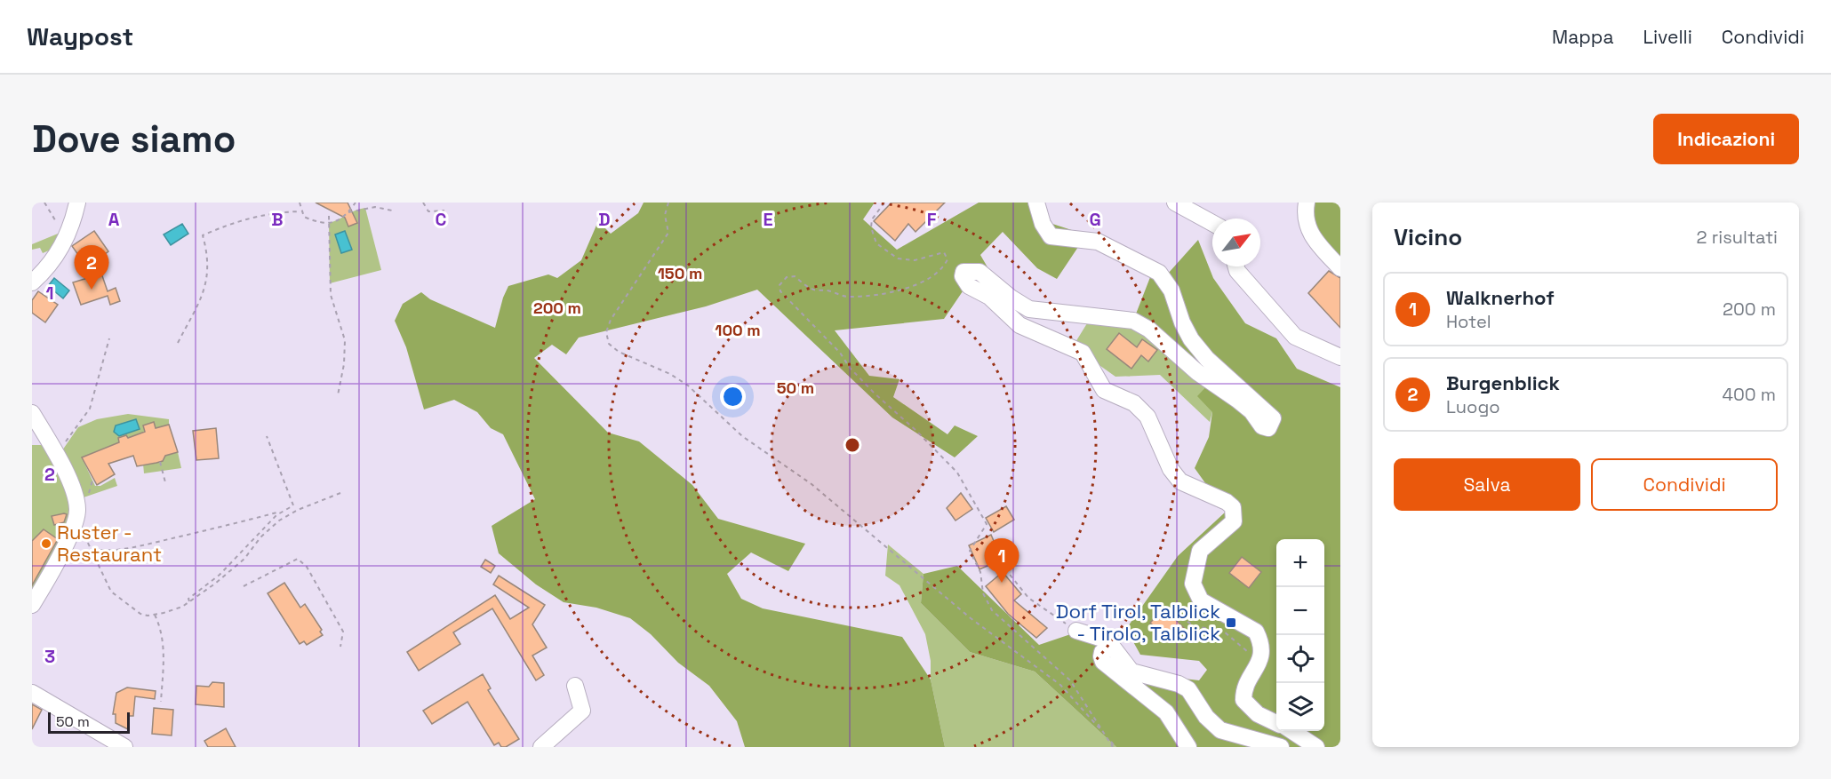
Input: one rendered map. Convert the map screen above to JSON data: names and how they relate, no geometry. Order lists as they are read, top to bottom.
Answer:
{
  "places": {
    "other": ["Ruster - Restaurant"],
    "transit": ["Dorf Tirol, Talblick - Tirolo, Talblick"]
  },
  "scale_bar": "50 m",
  "north": "top right",
  "page": {
    "header": "Waypost",
    "nav": ["Mappa", "Livelli", "Condividi"],
    "buttons": [
      "Indicazioni",
      ["Salva", "Condividi"]
    ],
    "title": "Dove siamo",
    "heading": ["Vicino", "2 risultati"],
    "pins": ["2", "1"],
    "list": [
      {
        "mark": "1",
        "name": "Walknerhof",
        "note": "Hotel",
        "value": "200 m"
      },
      {
        "mark": "2",
        "name": "Burgenblick",
        "note": "Luogo",
        "value": "400 m"
      }
    ],
    "map_buttons": ["+", "−"],
    "scale": "50 m"
  },
  "grid": {
    "columns": [
      "A",
      "B",
      "C",
      "D",
      "E",
      "F",
      "G"
    ],
    "rows": ["1", "2", "3"]
  },
  "rings": [
    "150 m",
    "200 m",
    "100 m",
    "50 m"
  ]
}
